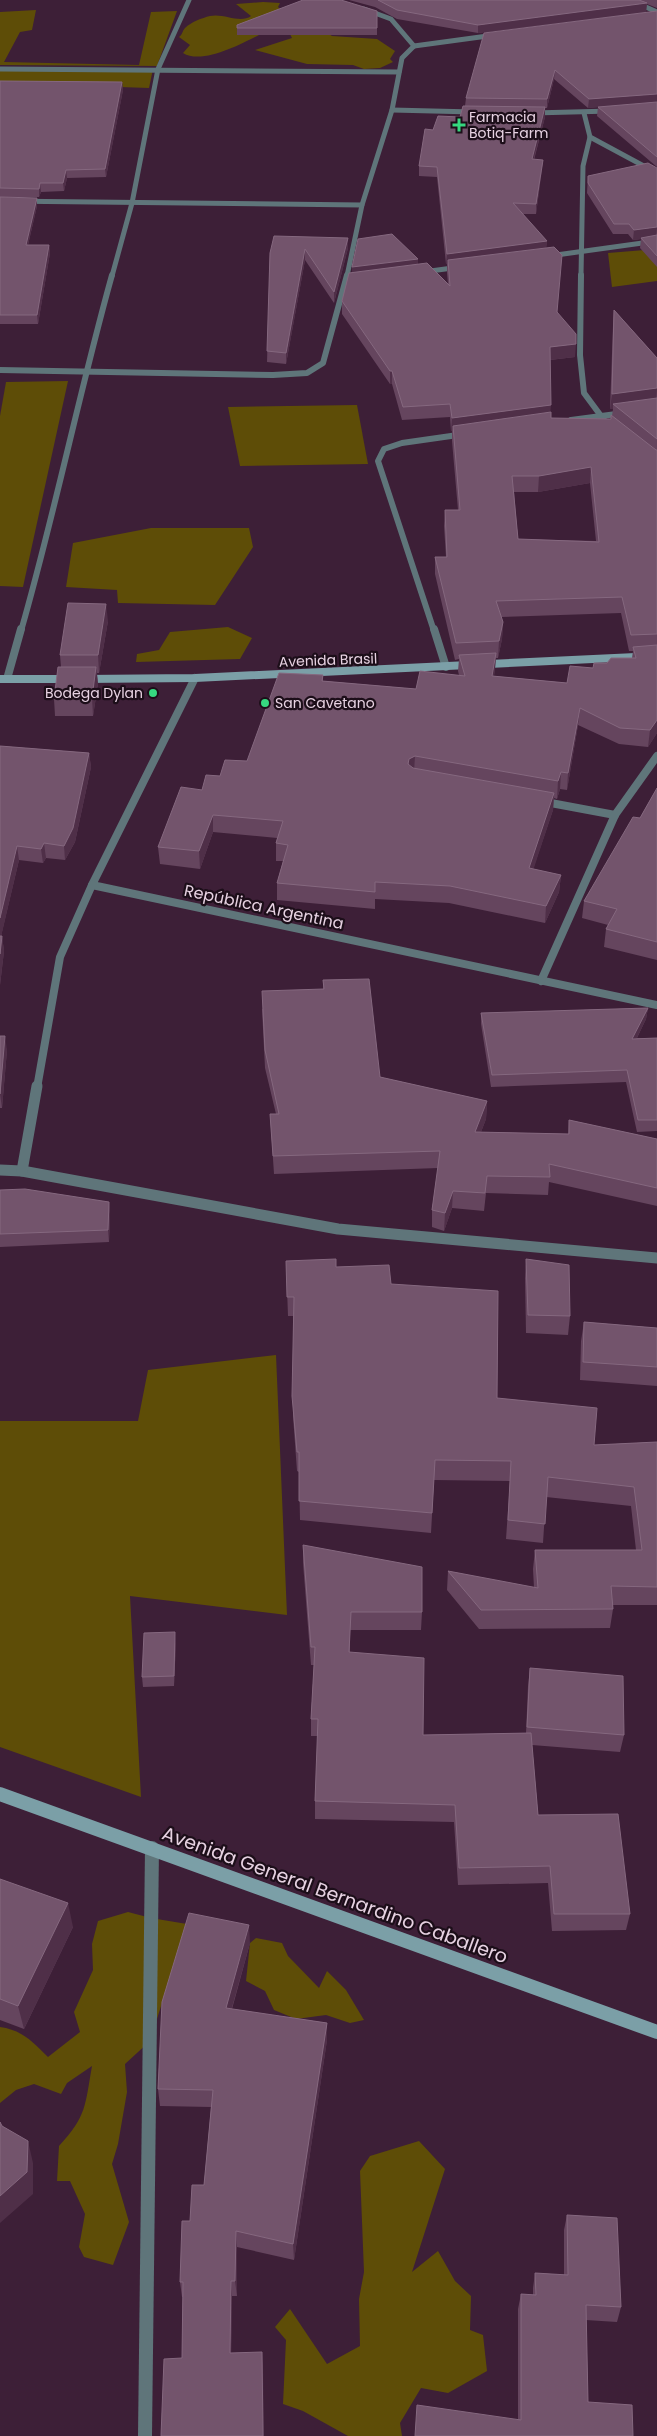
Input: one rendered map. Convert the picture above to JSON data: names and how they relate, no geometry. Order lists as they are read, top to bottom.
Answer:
{
  "streets": {
    "street": ["Avenida Brasil", "República Argentina", "Avenida General Bernardino Caballero"]
  },
  "places": {
    "health": ["Farmacia Botiq-Farm"],
    "other": ["Bodega Dylan", "San Cavetano"]
  }
}
